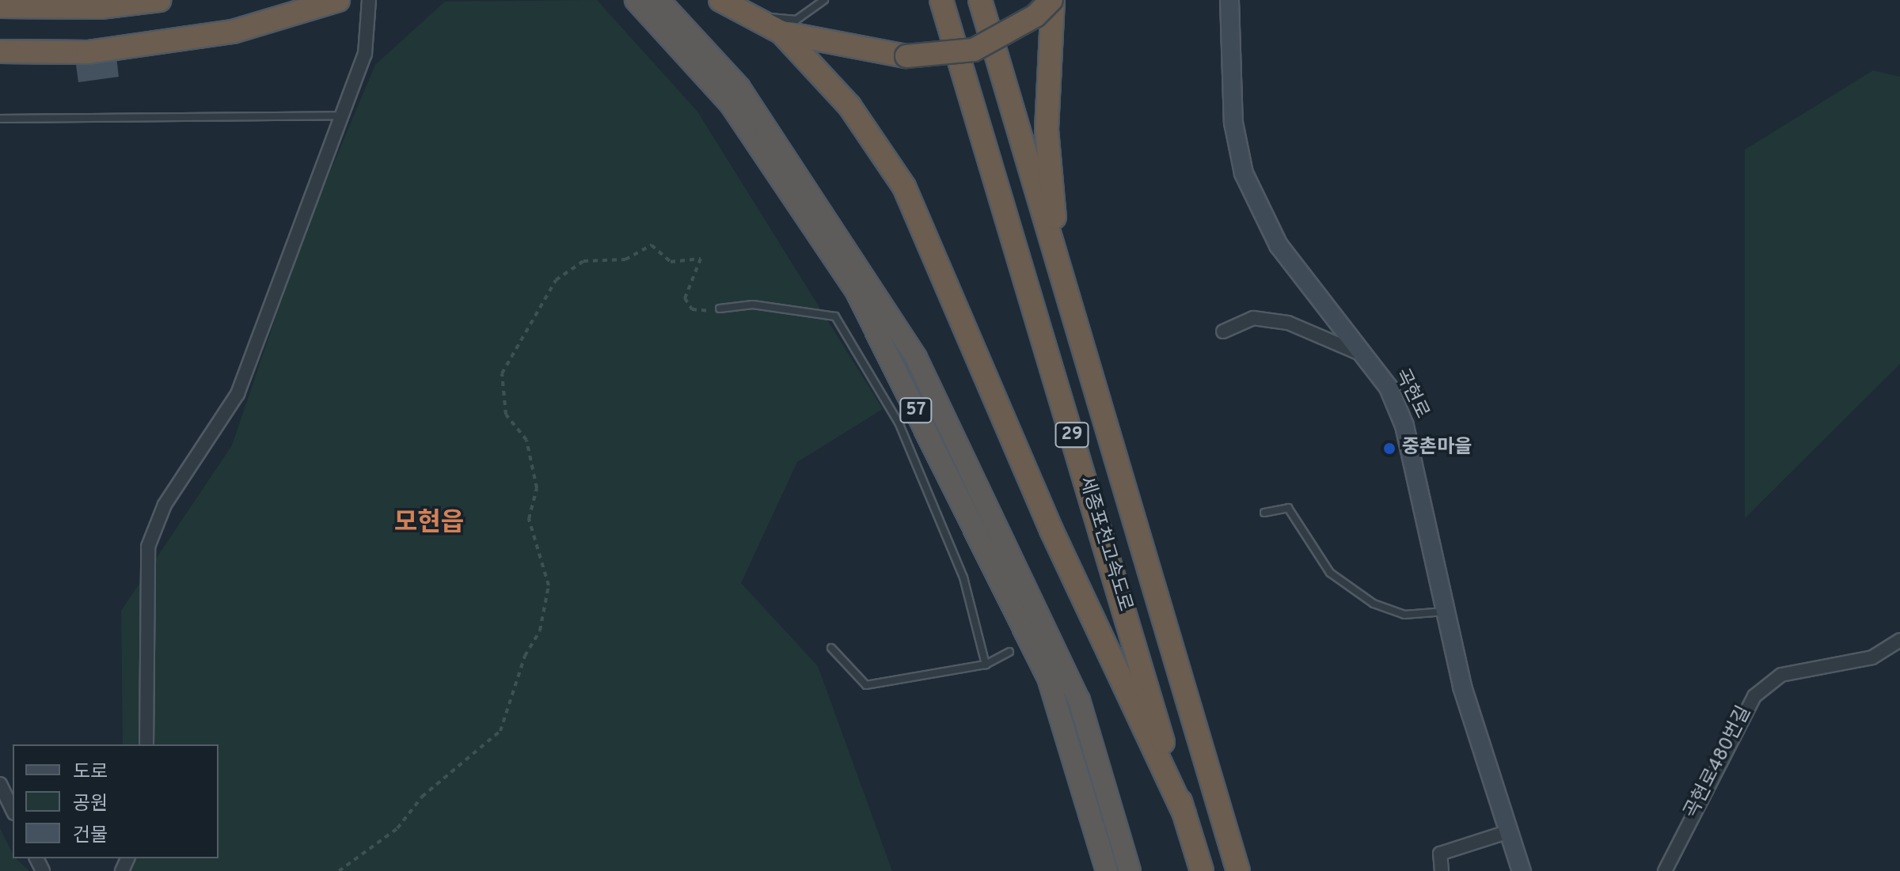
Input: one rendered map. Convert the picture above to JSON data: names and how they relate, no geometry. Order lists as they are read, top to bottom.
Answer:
{
  "streets": {
    "highway": ["57", "29", "세종포천고속도로"],
    "main road": ["곡현로"],
    "street": ["곡현로480번길"]
  },
  "districts": ["모현읍"],
  "places": ["중촌마을"],
  "legend": ["도로", "공원", "건물"]
}
